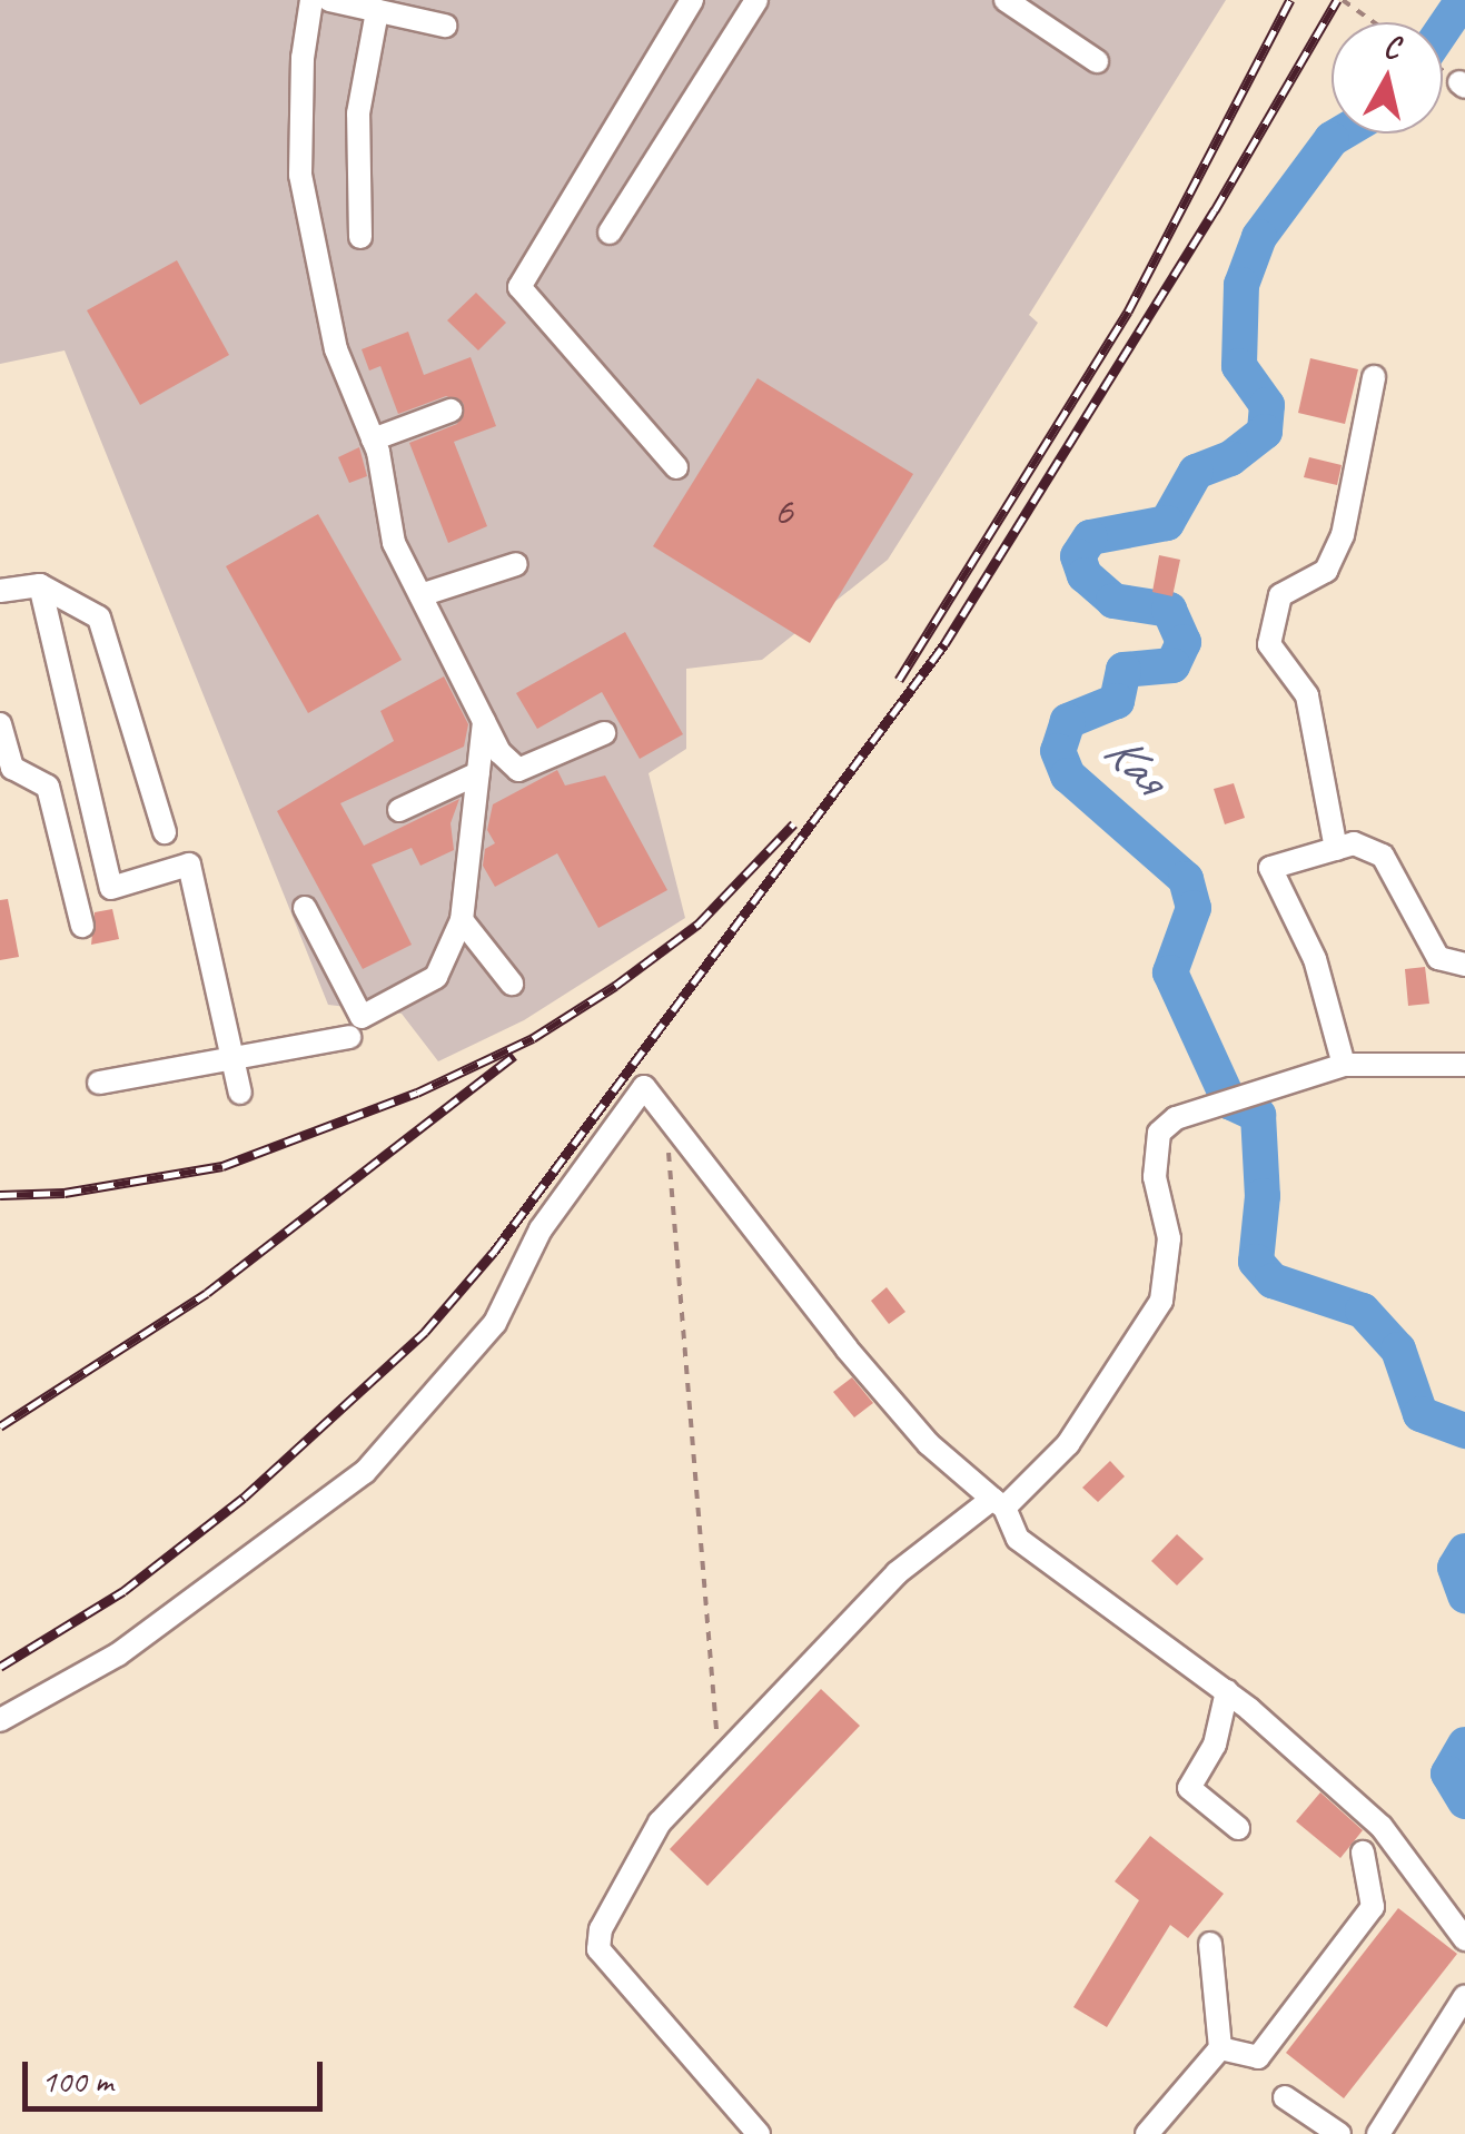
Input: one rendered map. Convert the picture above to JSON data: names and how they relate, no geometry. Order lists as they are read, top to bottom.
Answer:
{
  "water": ["Кая"],
  "house_numbers": ["6"],
  "scale_bar": "100 m",
  "north": "top"
}
